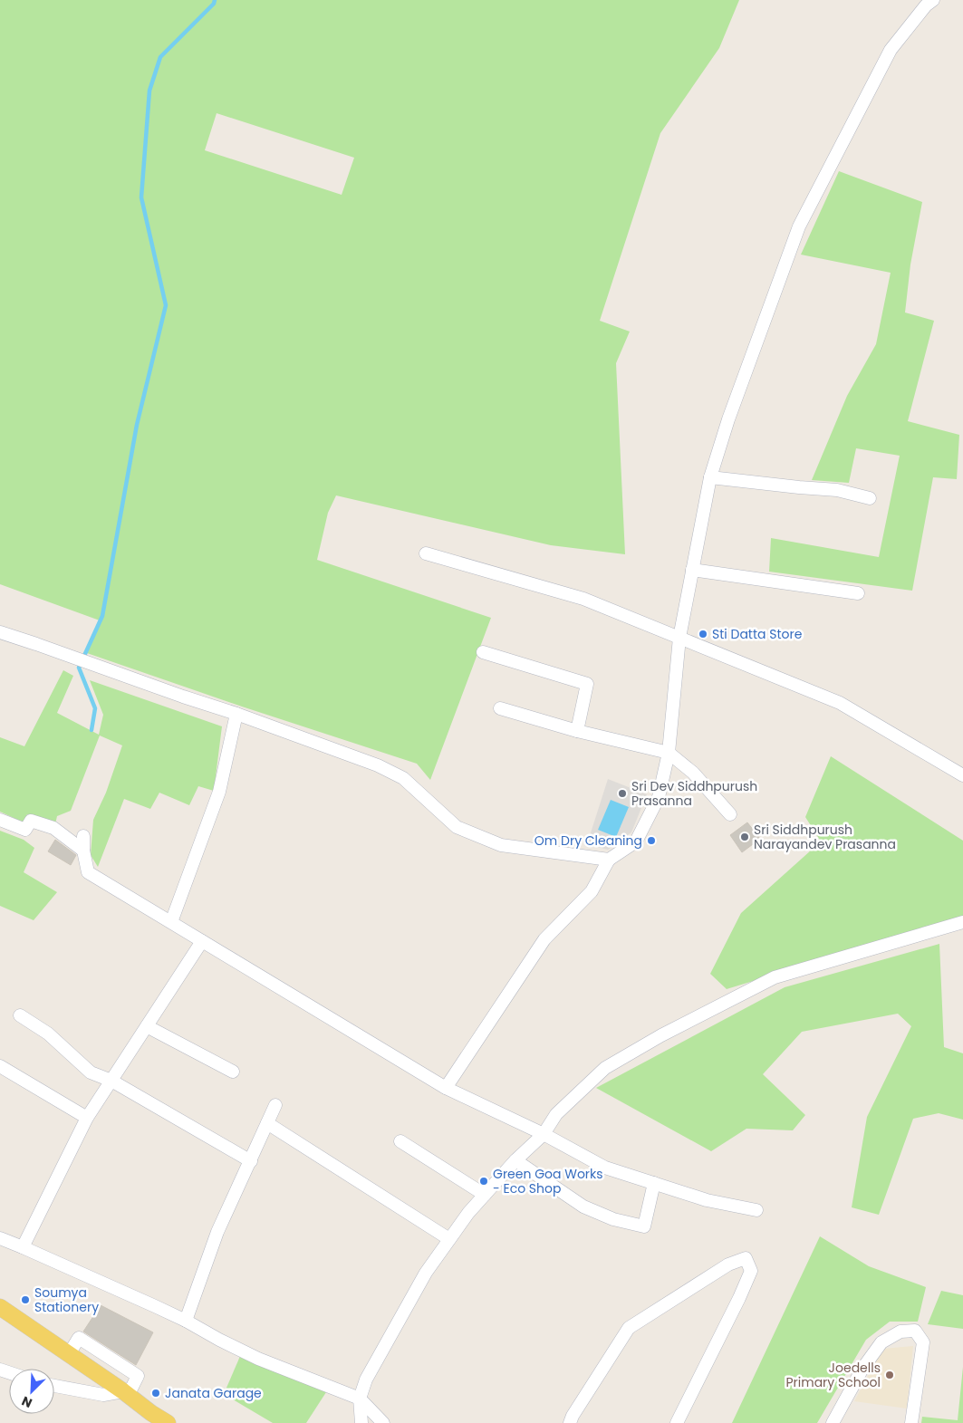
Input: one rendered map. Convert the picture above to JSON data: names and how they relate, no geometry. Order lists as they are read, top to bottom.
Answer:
{
  "places": [
    "Sti Datta Store",
    "Sri Dev Siddhpurush Prasanna",
    "Sri Siddhpurush Narayandev Prasanna",
    "Om Dry Cleaning",
    "Green Goa Works - Eco Shop",
    "Soumya Stationery",
    "Joedells Primary School",
    "Janata Garage"
  ],
  "north": "bottom left"
}
